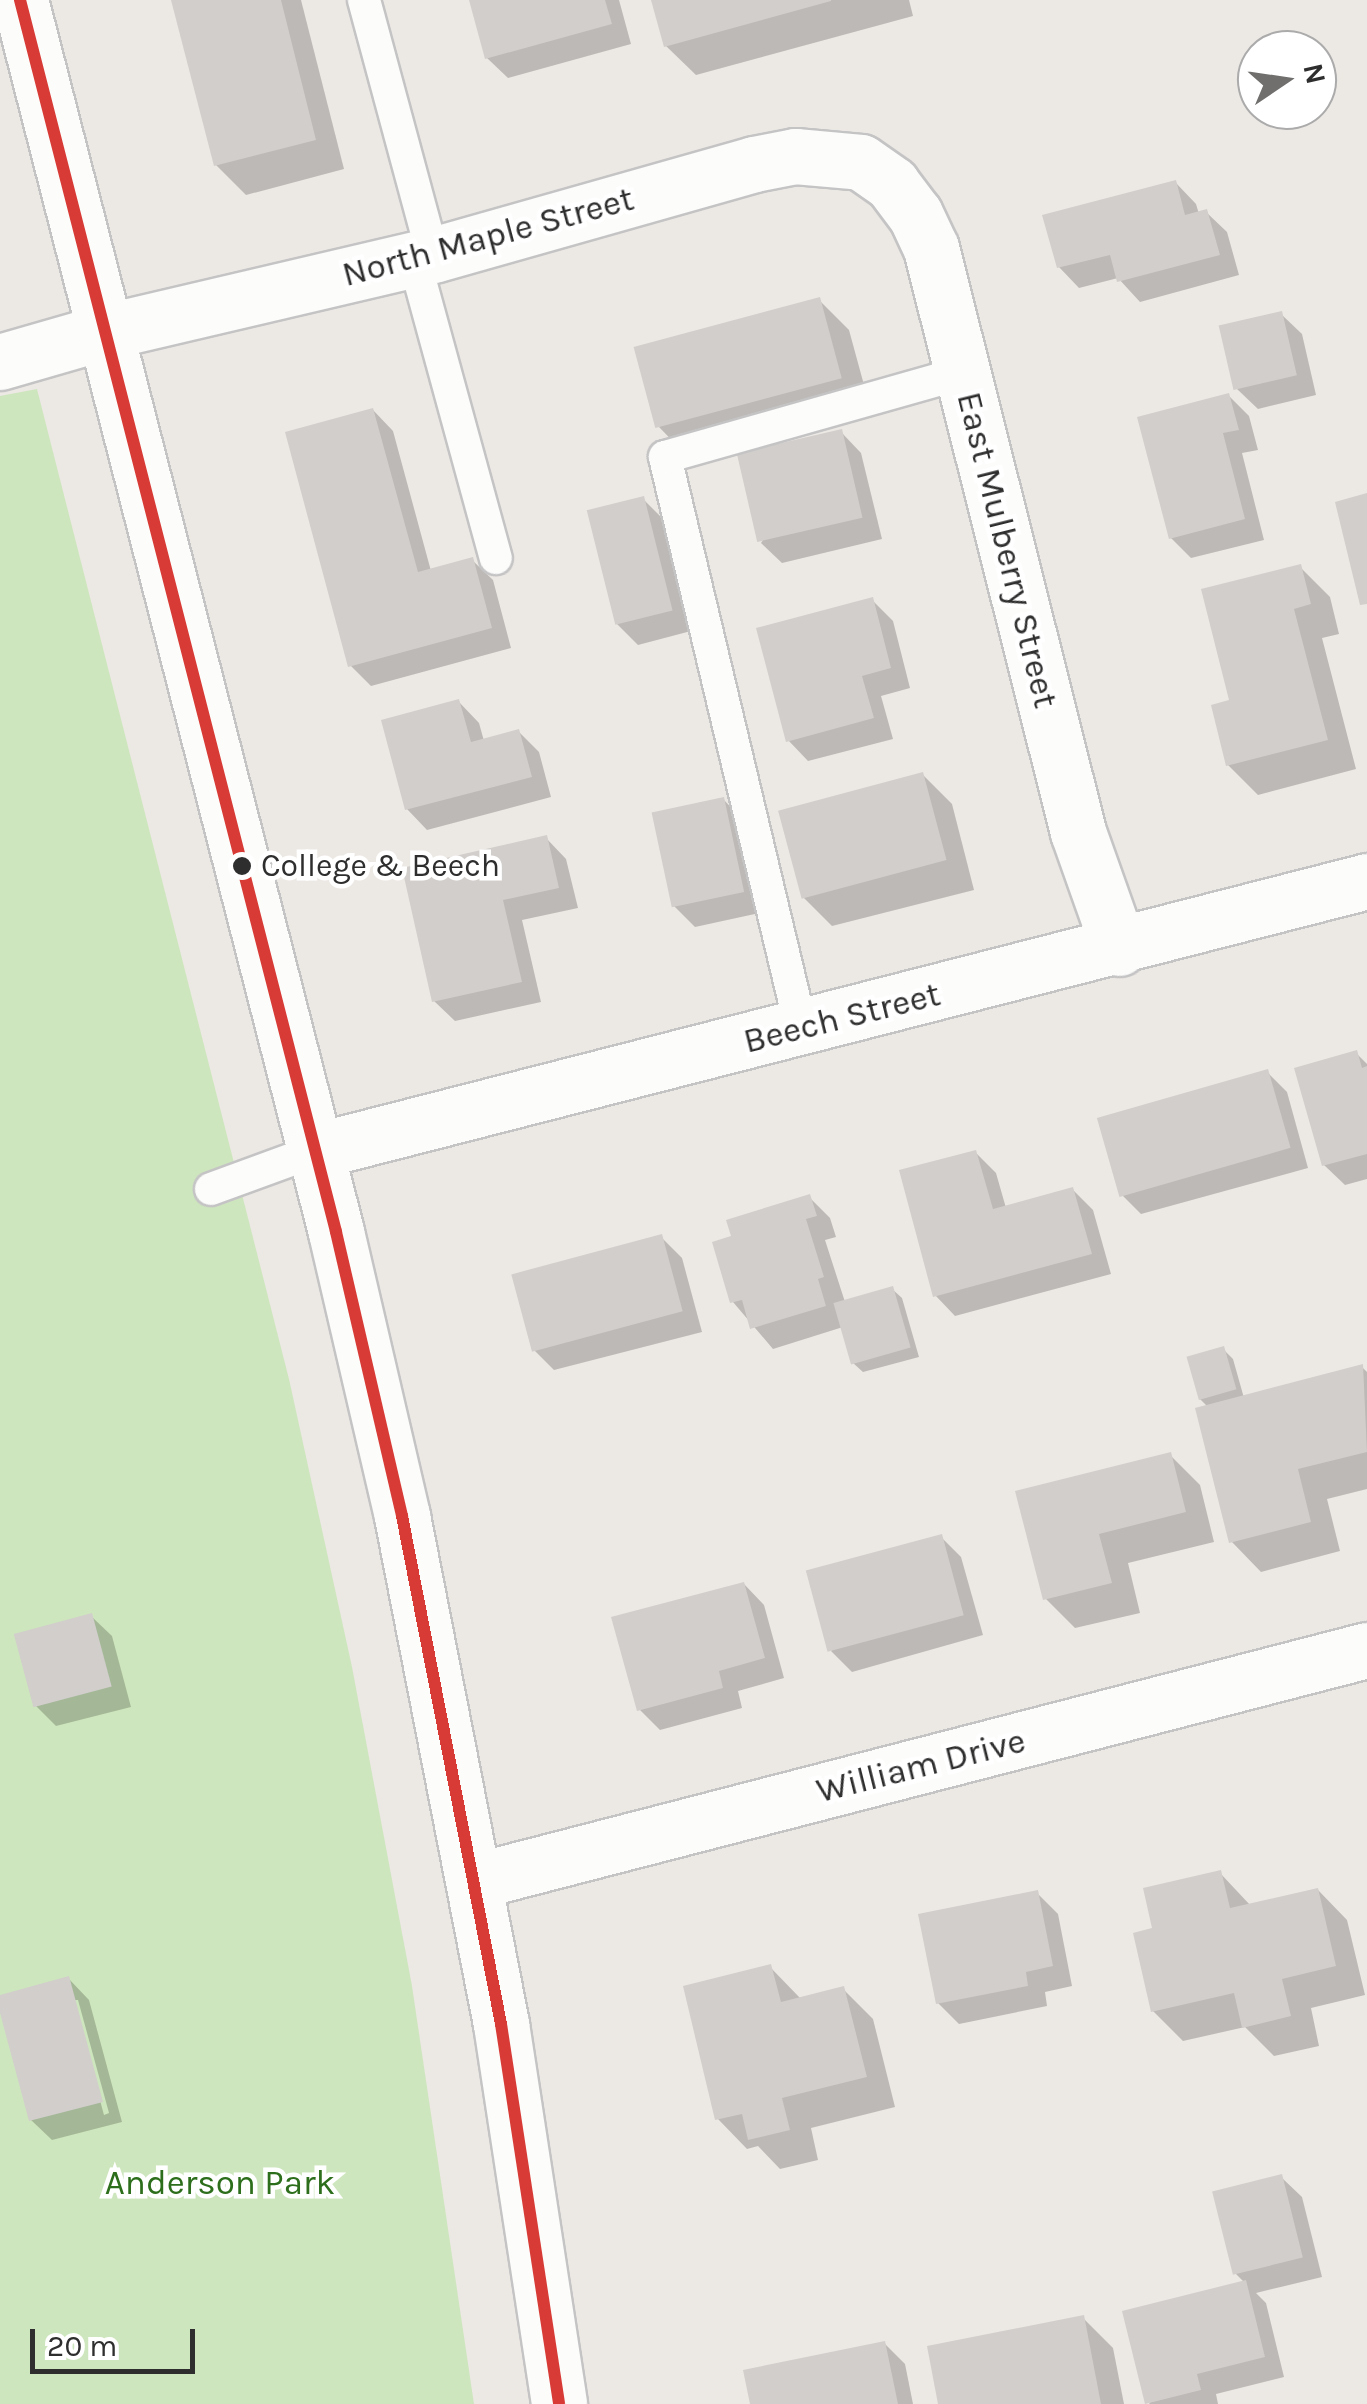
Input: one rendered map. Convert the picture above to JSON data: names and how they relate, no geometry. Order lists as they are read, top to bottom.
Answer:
{
  "streets": {
    "street": [
      "North Maple Street",
      "East Mulberry Street",
      "Beech Street",
      "William Drive"
    ]
  },
  "crossings": [
    ["North Maple Street", "East Mulberry Street"],
    ["East Mulberry Street", "Beech Street"]
  ],
  "parks": ["Anderson Park"],
  "places": ["College & Beech"],
  "scale_bar": "20 m",
  "north": "right"
}
